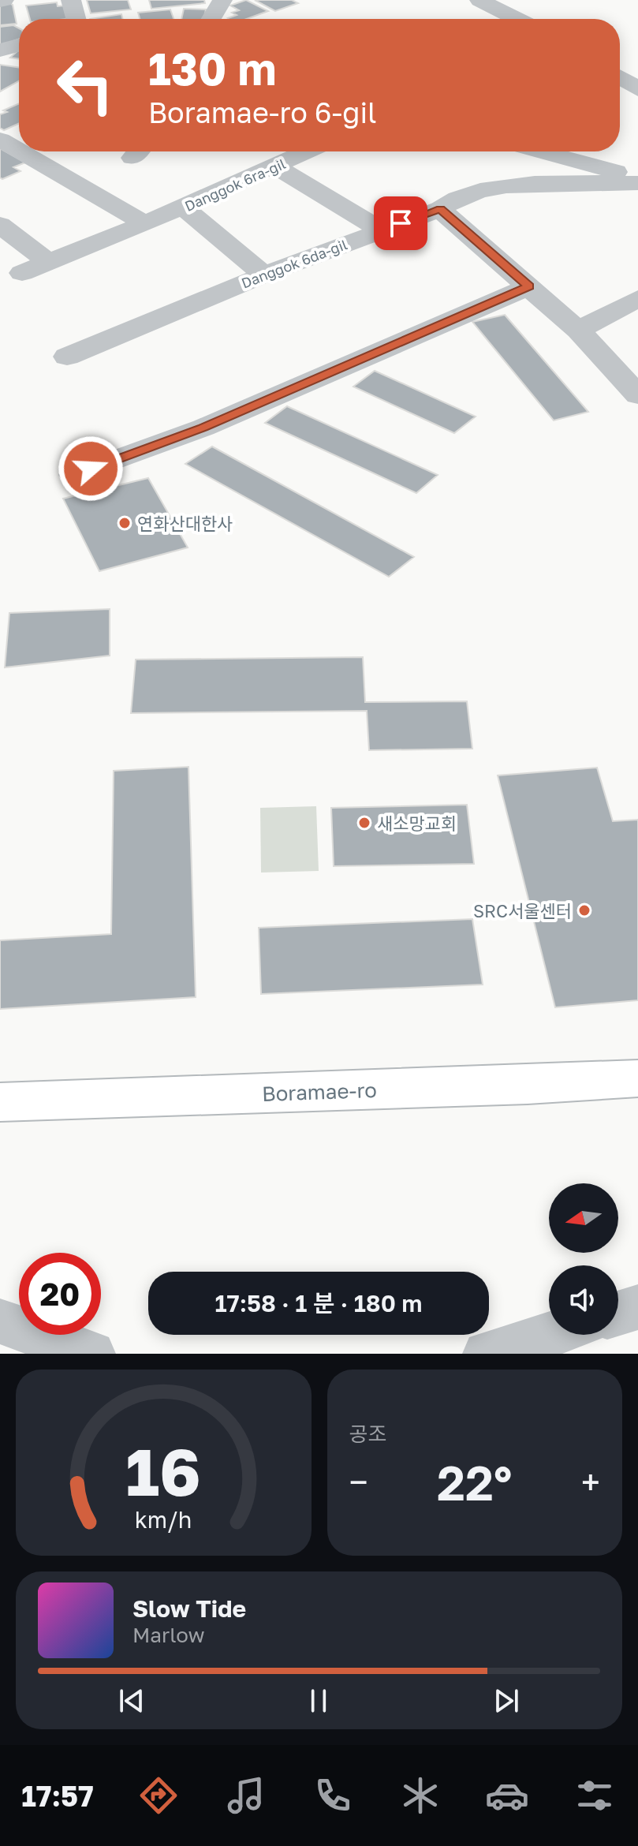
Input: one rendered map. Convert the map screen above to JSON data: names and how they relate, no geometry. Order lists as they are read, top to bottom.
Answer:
{
  "streets": {
    "main road": ["Boramae-ro"],
    "street": ["Danggok 6ra-gil", "Danggok 6da-gil"]
  },
  "places": ["연화산대한사", "새소망교회", "SRC서울센터"],
  "north": "left",
  "page": {
    "turn": ["130 m", "Boramae-ro 6-gil"],
    "limit": "20",
    "trip": "17:58 · 1 분 · 180 m",
    "tile": "공조",
    "heat": ["−", "22°", "+"],
    "song": ["Slow Tide", "Marlow"],
    "tabs": "17:57",
    "gauge": ["16", "km/h"]
  }
}
